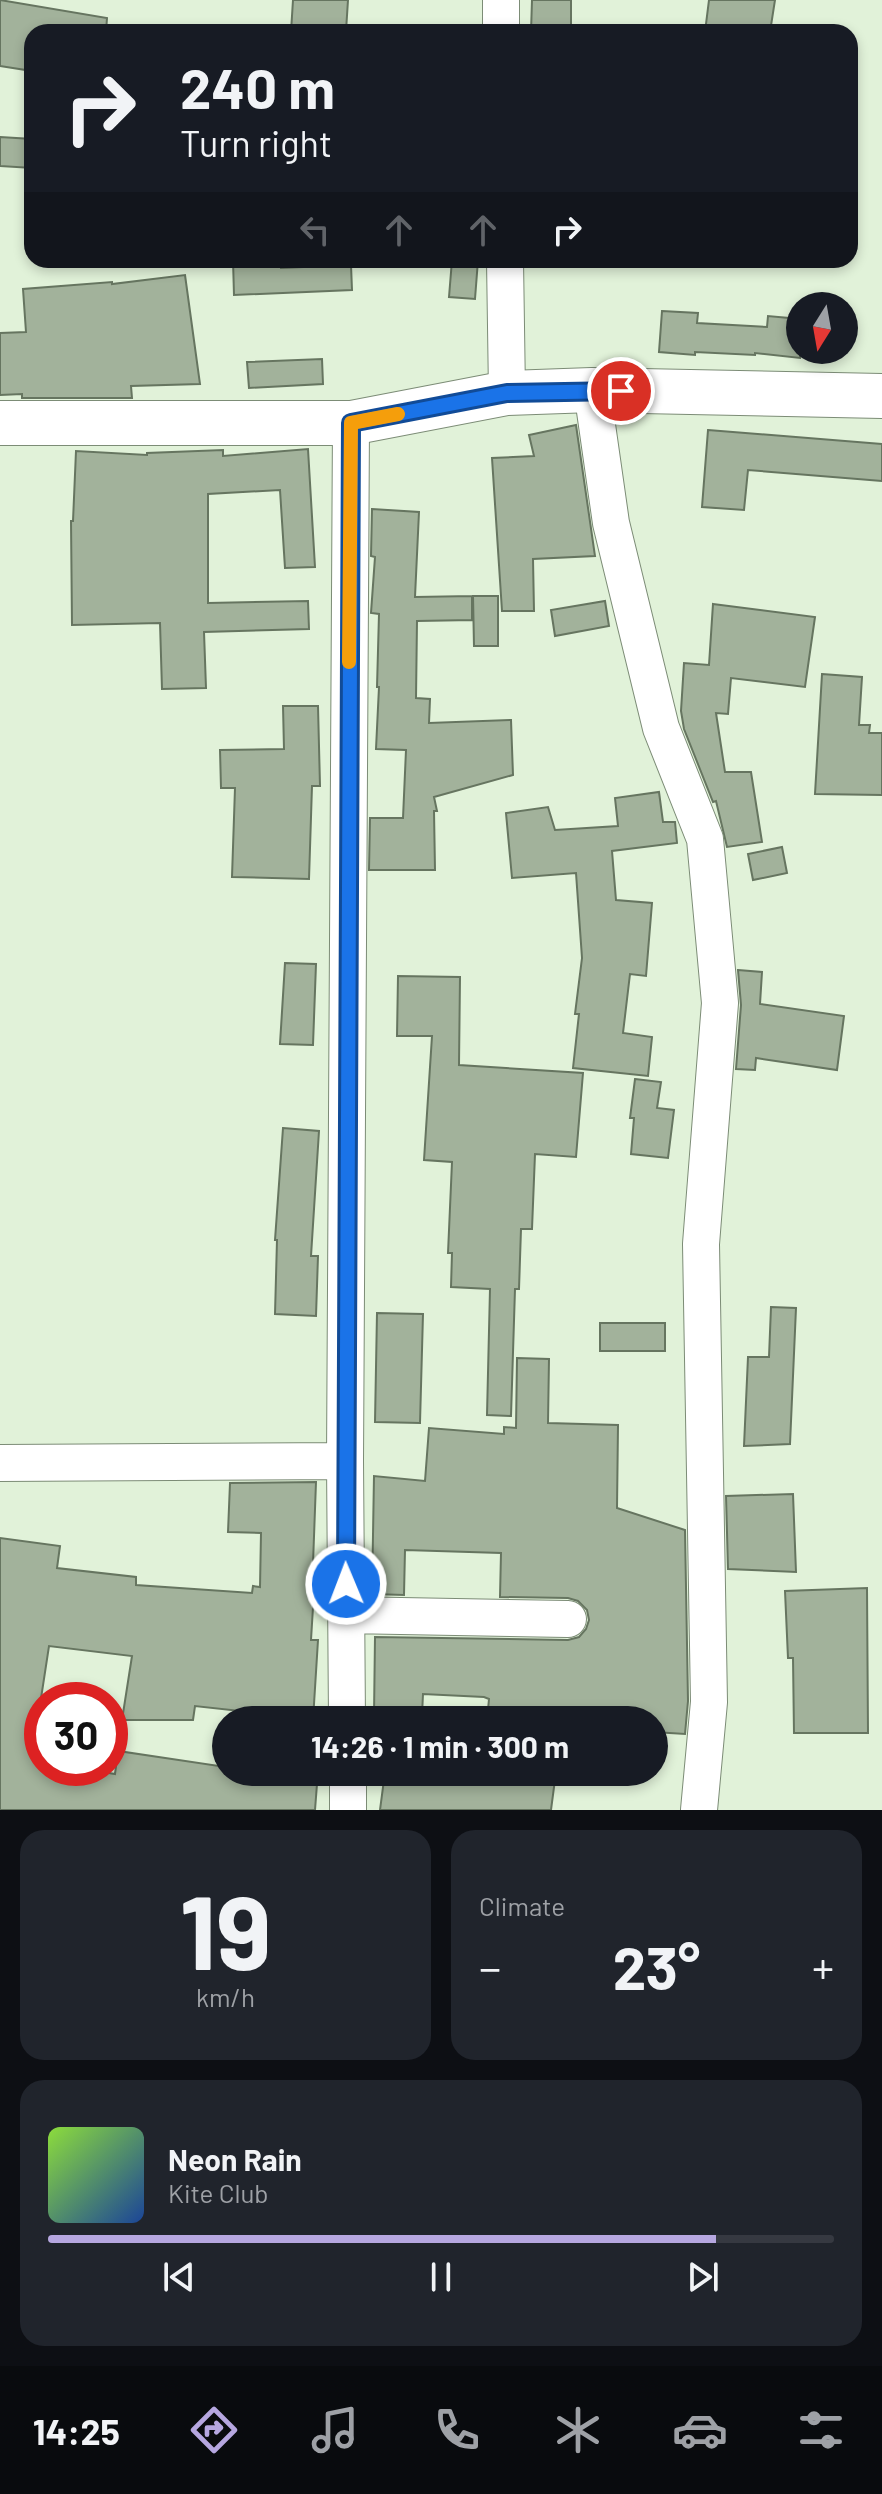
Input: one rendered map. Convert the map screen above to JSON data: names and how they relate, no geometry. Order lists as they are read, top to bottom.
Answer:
{
  "north": "bottom",
  "page": {
    "turn": ["240 m", "Turn right"],
    "limit": "30",
    "trip": "14:26 · 1 min · 300 m",
    "tile": [
      ["19", "km/h"],
      "Climate"
    ],
    "heat": ["−", "23°", "+"],
    "song": ["Neon Rain", "Kite Club"],
    "tabs": "14:25"
  }
}
